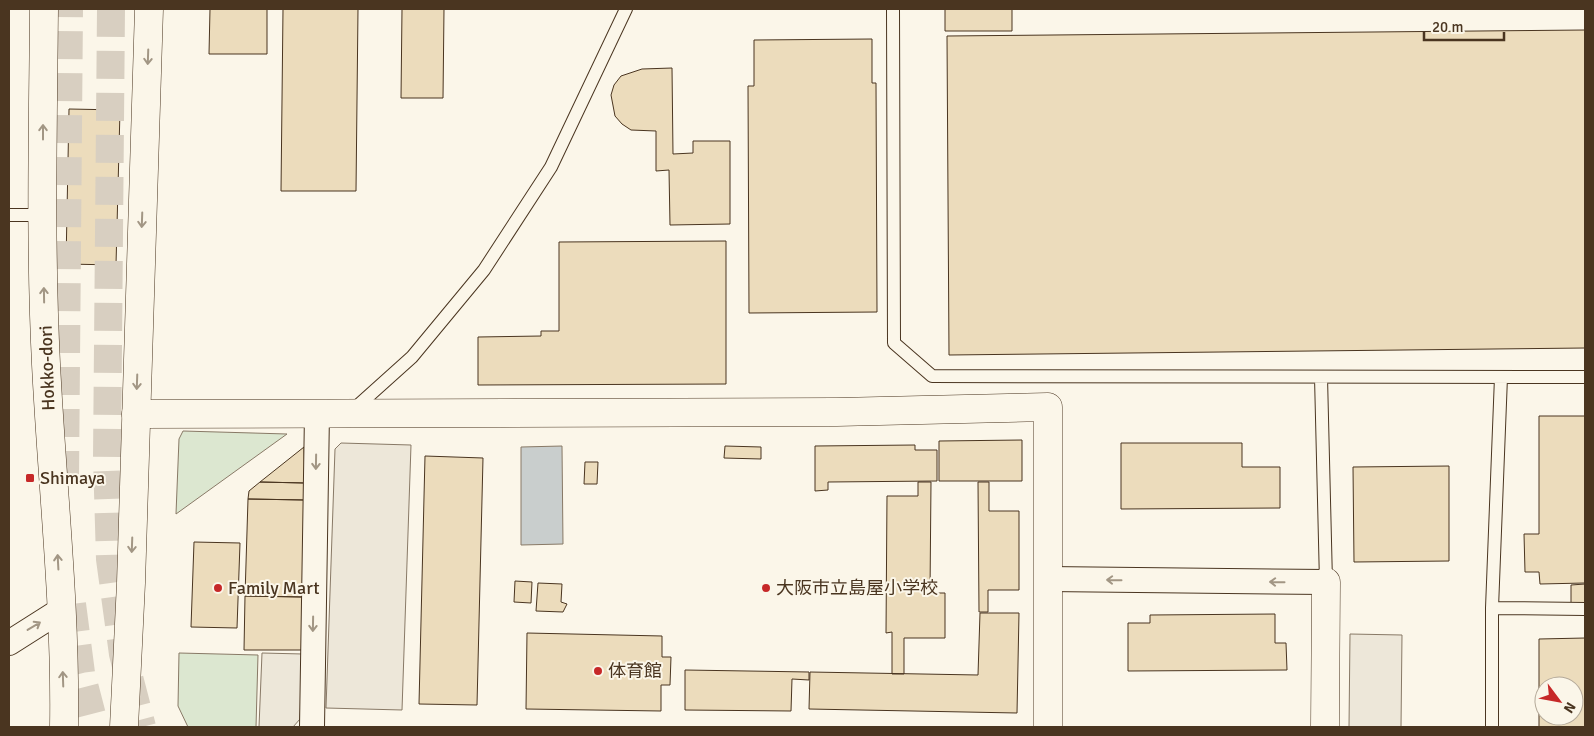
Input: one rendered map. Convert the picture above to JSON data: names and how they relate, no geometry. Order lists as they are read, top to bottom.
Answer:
{
  "streets": {
    "main road": ["Hokko-dori"]
  },
  "places": {
    "transit": ["Shimaya"],
    "other": ["Family Mart", "大阪市立島屋小学校", "体育館"]
  },
  "scale_bar": "20 m",
  "north": "bottom right"
}
